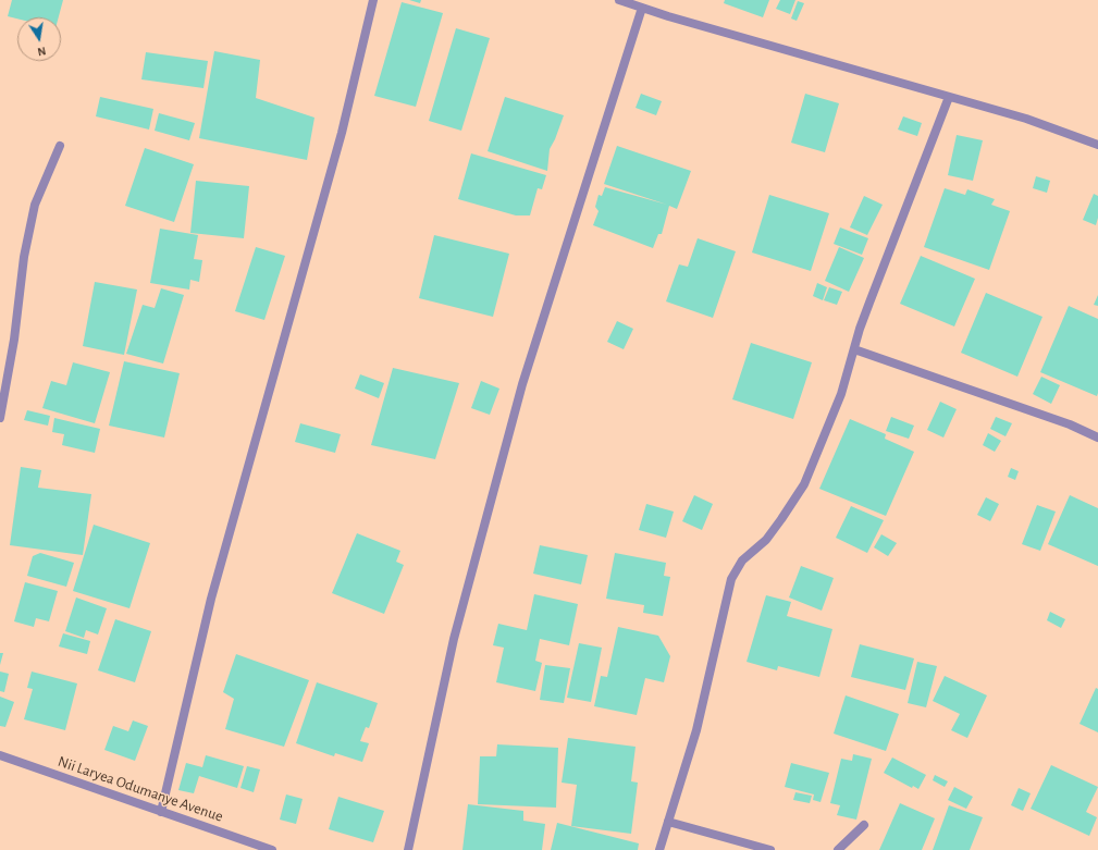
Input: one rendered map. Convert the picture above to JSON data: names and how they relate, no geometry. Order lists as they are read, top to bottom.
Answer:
{
  "streets": {
    "street": ["Nii Laryea Odumanye Avenue"]
  },
  "north": "bottom"
}
